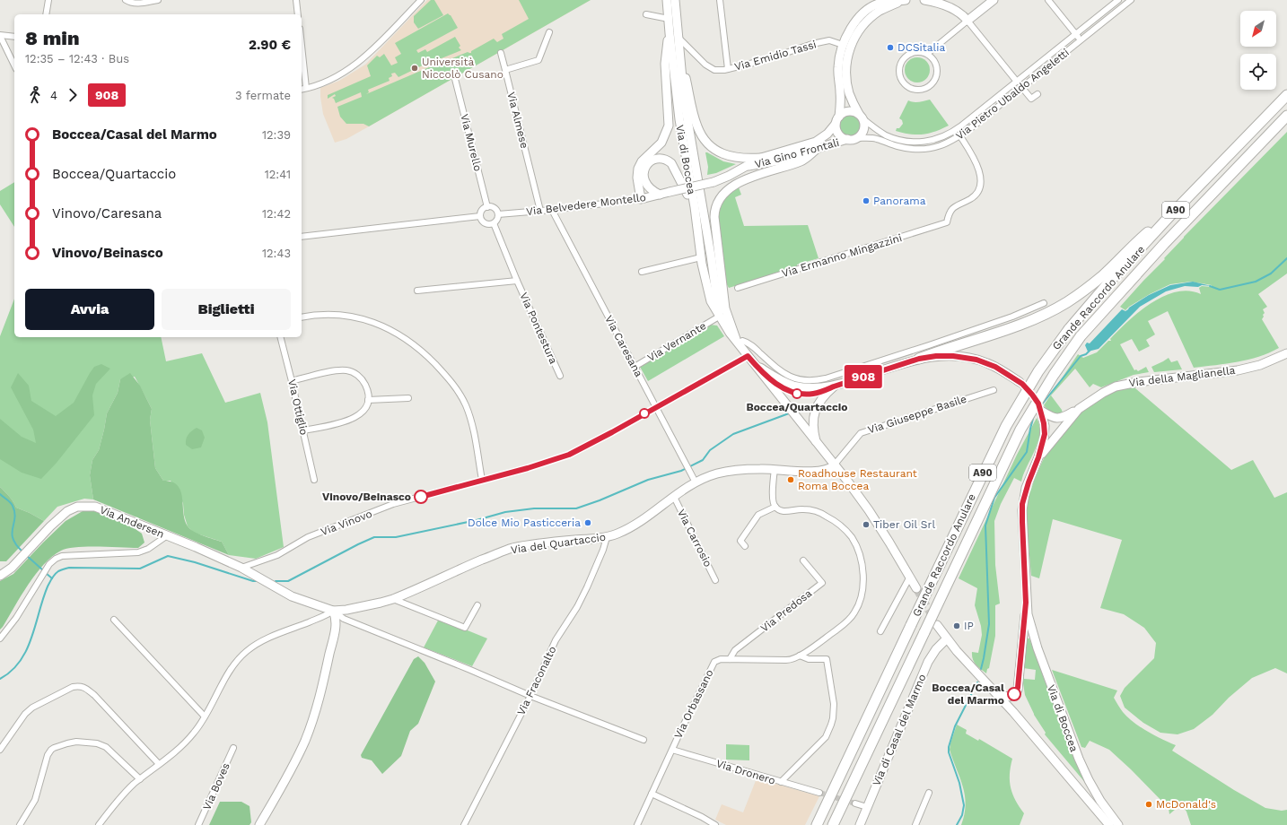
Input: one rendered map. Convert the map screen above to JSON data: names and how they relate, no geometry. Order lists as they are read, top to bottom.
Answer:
{
  "streets": {
    "highway": ["A90", "Grande Raccordo Anulare"],
    "main road": [
      "Via Gino Frontali",
      "Via di Boccea",
      "Via Belvedere Montello",
      "Via della Maglianella",
      "Via Andersen",
      "Via del Quartaccio",
      "Via di Casal del Marmo"
    ],
    "street": [
      "Via Emidio Tassi",
      "Via Pietro Ubaldo Angeletti",
      "Via Almese",
      "Via Murello",
      "Via Ermanno Mingazzini",
      "Via Pontestura",
      "Via Vernante",
      "Via Caresana",
      "Via Ottiglio",
      "Via Giuseppe Basile",
      "Via Vinovo",
      "Via Carrosio",
      "Via Predosa",
      "Via Fraconalto",
      "Via Orbassano",
      "Via Dronero",
      "Via Boves"
    ]
  },
  "crossings": [
    ["Via Emidio Tassi", "Via di Boccea"],
    ["Via Pietro Ubaldo Angeletti", "Via Gino Frontali"],
    ["Via Pietro Ubaldo Angeletti", "Via Ermanno Mingazzini"],
    ["Via Almese", "Via Belvedere Montello"],
    ["Via Murello", "Via Belvedere Montello"],
    ["Via Murello", "Via Pontestura"],
    ["Via Gino Frontali", "Via Belvedere Montello"],
    ["Via di Boccea", "Via Vernante"],
    ["Via di Boccea", "Via della Maglianella"],
    ["Via di Boccea", "Via Giuseppe Basile"],
    ["Via di Boccea", "Via Vinovo"],
    ["Via di Boccea", "Via del Quartaccio"],
    ["Via di Boccea", "Via di Casal del Marmo"],
    ["Via Belvedere Montello", "Via Pontestura"],
    ["Via Belvedere Montello", "Via Caresana"],
    ["Via Vernante", "Via Caresana"],
    ["Via Caresana", "Via Vinovo"],
    ["Via Caresana", "Via del Quartaccio"],
    ["Via Giuseppe Basile", "Via del Quartaccio"],
    ["Via Andersen", "Via Vinovo"],
    ["Via Andersen", "Via del Quartaccio"],
    ["Via Vinovo", "Via del Quartaccio"],
    ["Via Carrosio", "Via del Quartaccio"],
    ["Via del Quartaccio", "Via Fraconalto"],
    ["Via Predosa", "Via Orbassano"],
    ["Via Orbassano", "Via Dronero"]
  ],
  "places": [
    "DCSitalia",
    "Università Niccolò Cusano",
    "Panorama",
    "Boccea/Quartaccio",
    "Roadhouse Restaurant Roma Boccea",
    "Vinovo/Beinasco",
    "Dolce Mio Pasticceria",
    "Tiber Oil Srl",
    "IP",
    "Boccea/Casal del Marmo",
    "McDonald's"
  ],
  "lines": ["bus line 908"],
  "north": "bottom left",
  "page": {
    "on_map": "908",
    "heading": ["8 min", "12:35 – 12:43 · Bus", "2.90 €"],
    "legs": ["4", "908", "3 fermate"],
    "list": [
      {
        "name": "Boccea/Casal del Marmo",
        "value": "12:39"
      },
      {
        "name": "Boccea/Quartaccio",
        "value": "12:41"
      },
      {
        "name": "Vinovo/Caresana",
        "value": "12:42"
      },
      {
        "name": "Vinovo/Beinasco",
        "value": "12:43"
      }
    ],
    "buttons": ["Avvia", "Biglietti"]
  }
}
